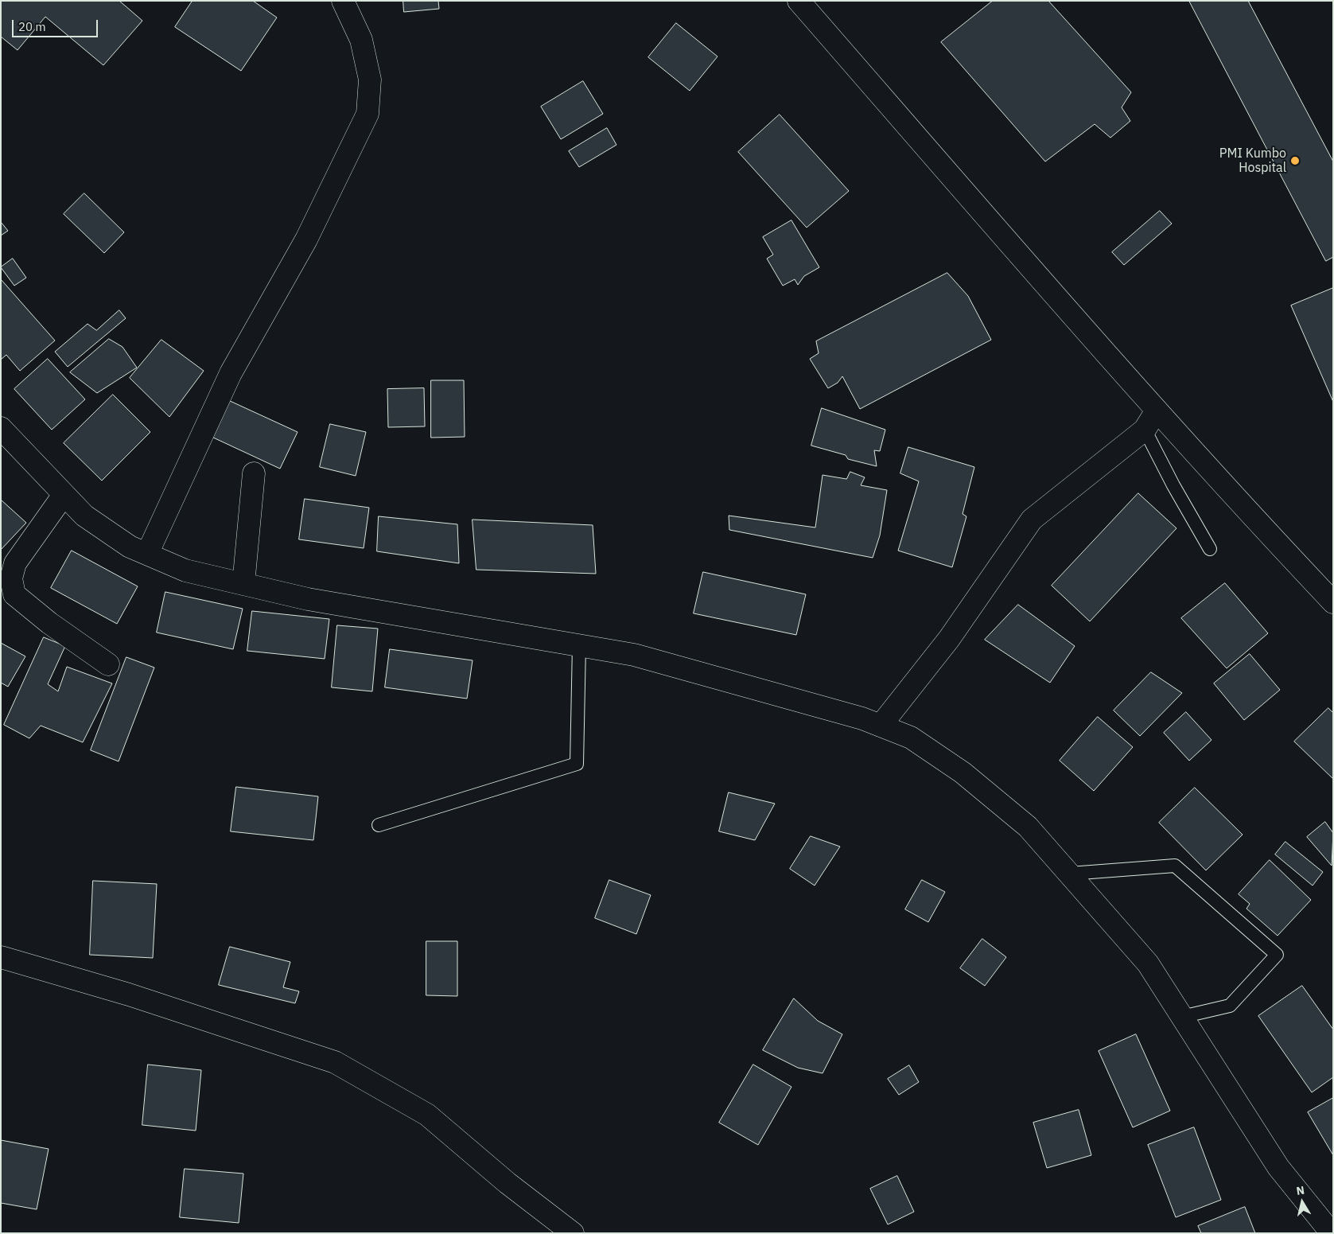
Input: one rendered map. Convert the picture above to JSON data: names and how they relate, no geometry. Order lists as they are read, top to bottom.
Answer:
{
  "places": ["PMI Kumbo Hospital"],
  "scale_bar": "20 m",
  "north": "top"
}
